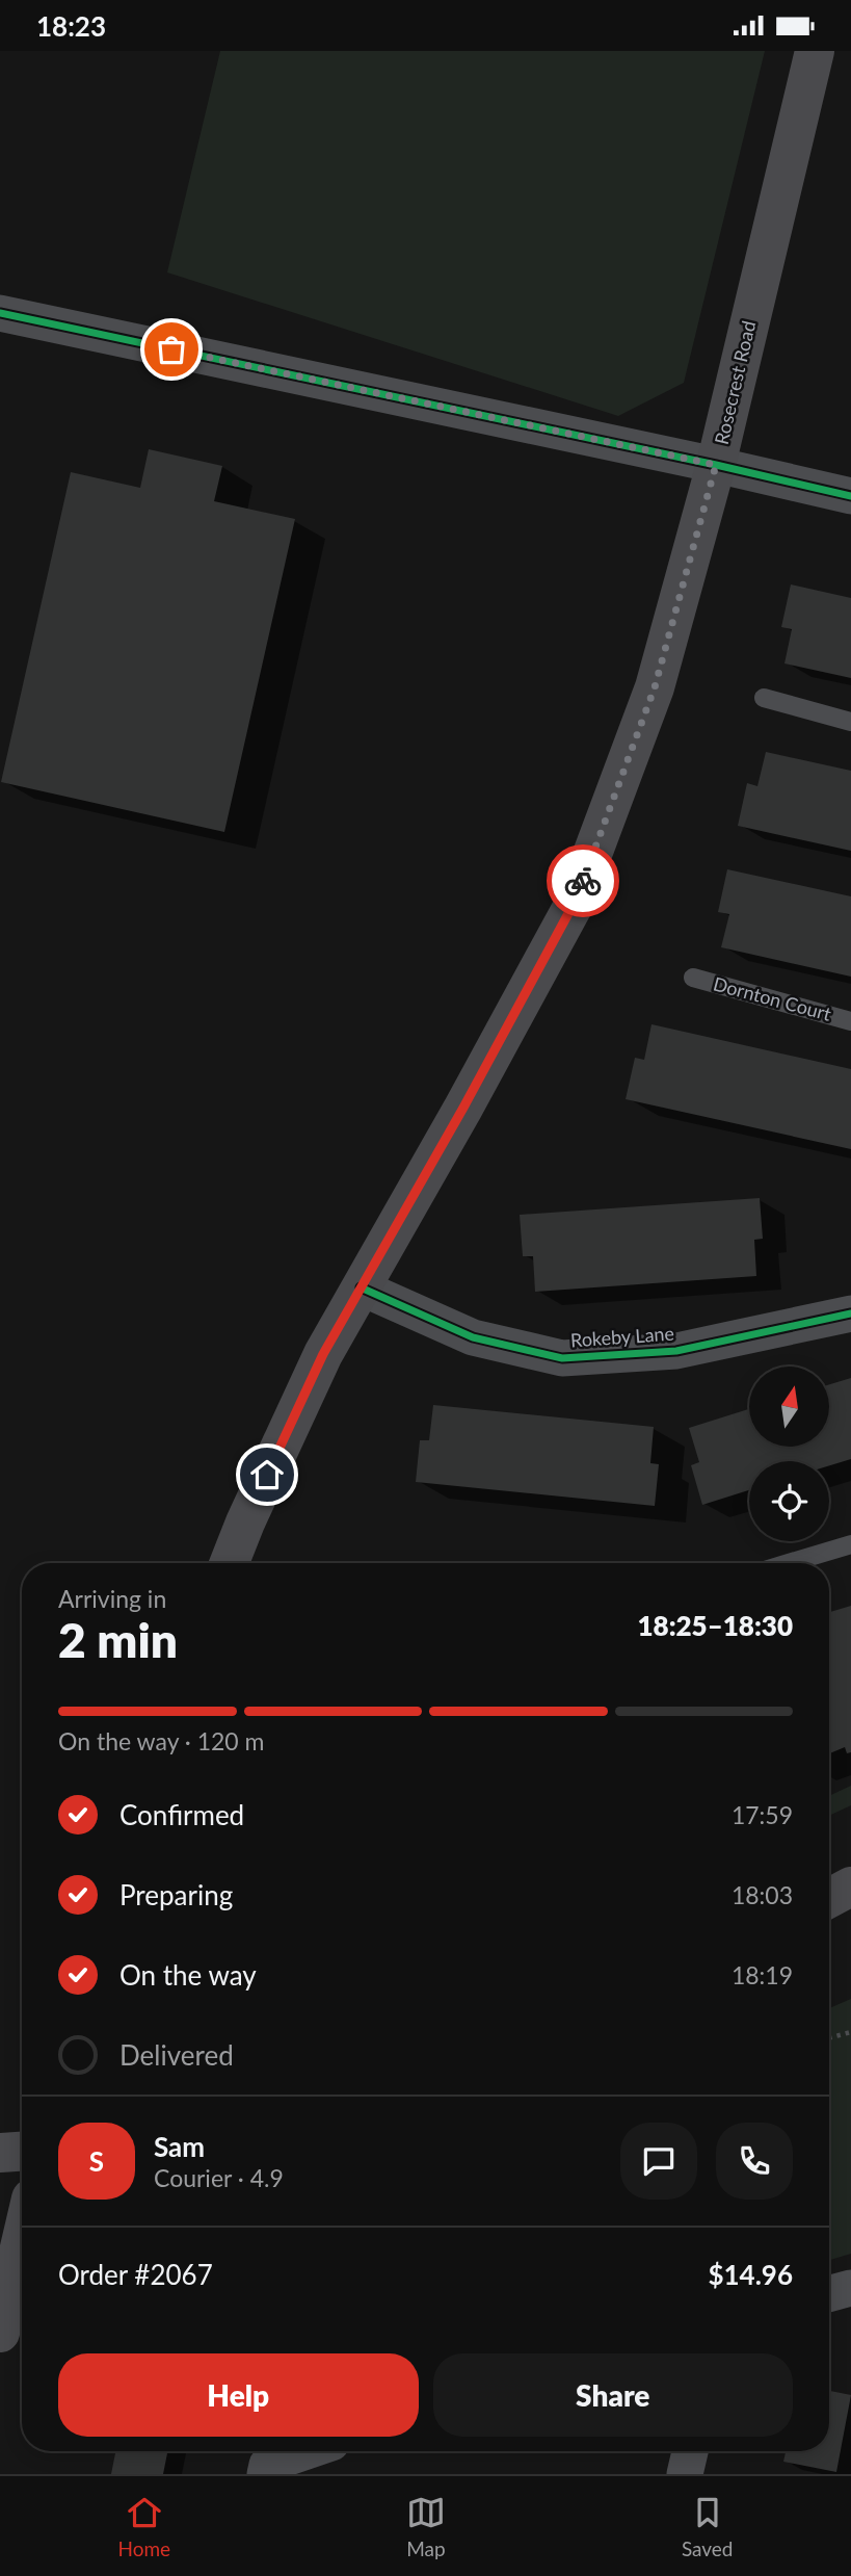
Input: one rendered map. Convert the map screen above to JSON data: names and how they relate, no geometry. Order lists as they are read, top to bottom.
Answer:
{
  "streets": {
    "main road": ["Rosecrest Road"],
    "street": ["Rokeby Lane"],
    "lane": ["Dornton Court"]
  },
  "crossings": [
    ["Rosecrest Road", "Rokeby Lane"]
  ],
  "north": "top",
  "page": {
    "status": "18:23",
    "heading": ["2 min", "Arriving in", "18:25–18:30"],
    "panel": [
      "Sam",
      "Courier · 4.9",
      "Order #2067",
      "$14.96"
    ],
    "bar": "On the way · 120 m",
    "list": [
      ["Confirmed", "17:59"],
      ["Preparing", "18:03"],
      ["On the way", "18:19"],
      "Delivered"
    ],
    "round": "S",
    "buttons": ["Help", "Share"],
    "tabs": ["Home", "Map", "Saved"]
  }
}
